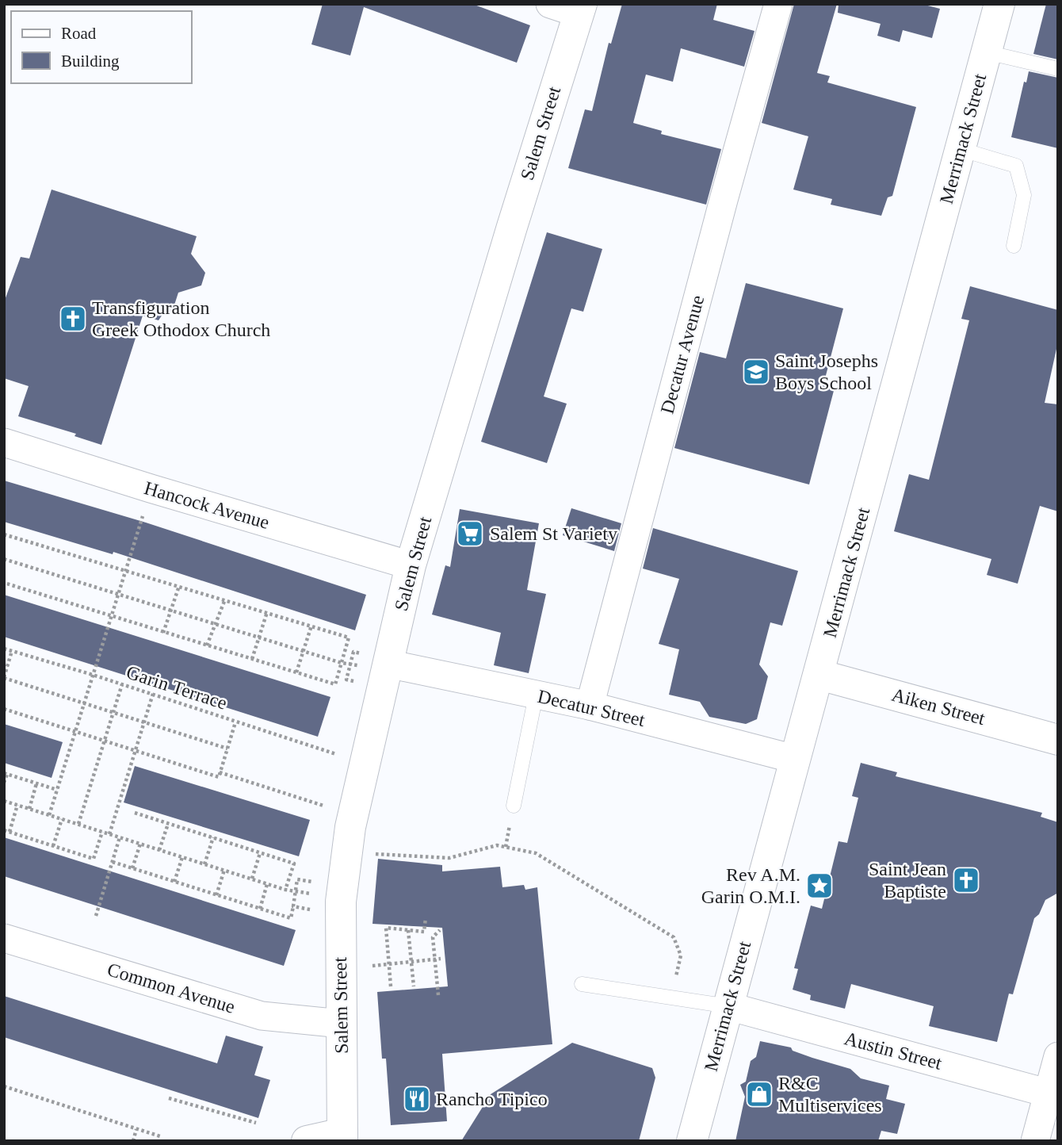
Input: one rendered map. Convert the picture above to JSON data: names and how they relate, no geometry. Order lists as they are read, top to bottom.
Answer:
{
  "streets": {
    "main road": ["Salem Street", "Merrimack Street", "Aiken Street"],
    "street": [
      "Decatur Avenue",
      "Hancock Avenue",
      "Decatur Street",
      "Common Avenue",
      "Austin Street"
    ],
    "path": ["Garin Terrace"]
  },
  "crossings": [
    ["Salem Street", "Hancock Avenue"],
    ["Salem Street", "Decatur Street"],
    ["Salem Street", "Common Avenue"],
    ["Merrimack Street", "Aiken Street"],
    ["Merrimack Street", "Decatur Street"],
    ["Merrimack Street", "Austin Street"],
    ["Decatur Avenue", "Decatur Street"]
  ],
  "places": {
    "church": ["Transfiguration Greek Othodox Church", "Saint Jean Baptiste"],
    "school or university": ["Saint Josephs Boys School"],
    "supermarket": ["Salem St Variety"],
    "place": ["Rev A.M. Garin O.M.I."],
    "shop": ["R&C Multiservices"],
    "restaurant": ["Rancho Tipico"]
  },
  "legend": ["Road", "Building"]
}
